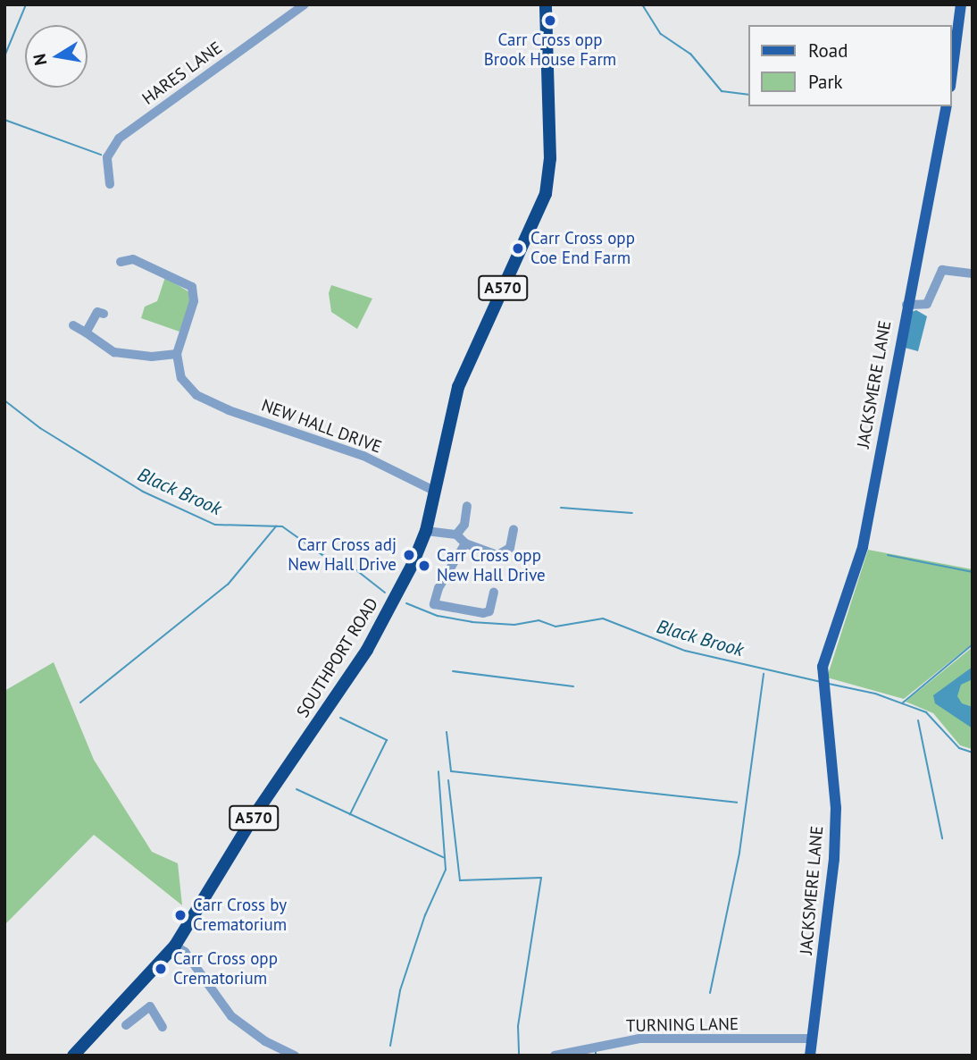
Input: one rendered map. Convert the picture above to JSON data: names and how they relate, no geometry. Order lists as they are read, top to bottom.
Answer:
{
  "streets": {
    "highway": ["A570", "SOUTHPORT ROAD"],
    "main road": ["JACKSMERE LANE"],
    "street": ["HARES LANE", "NEW HALL DRIVE", "TURNING LANE"]
  },
  "crossings": [
    ["JACKSMERE LANE", "TURNING LANE"],
    ["NEW HALL DRIVE", "SOUTHPORT ROAD"]
  ],
  "water": ["Black Brook"],
  "places": [
    "Carr Cross opp Brook House Farm",
    "Carr Cross opp Coe End Farm",
    "Carr Cross adj New Hall Drive",
    "Carr Cross opp New Hall Drive",
    "Carr Cross by Crematorium",
    "Carr Cross opp Crematorium"
  ],
  "legend": ["Road", "Park"],
  "north": "left"
}
